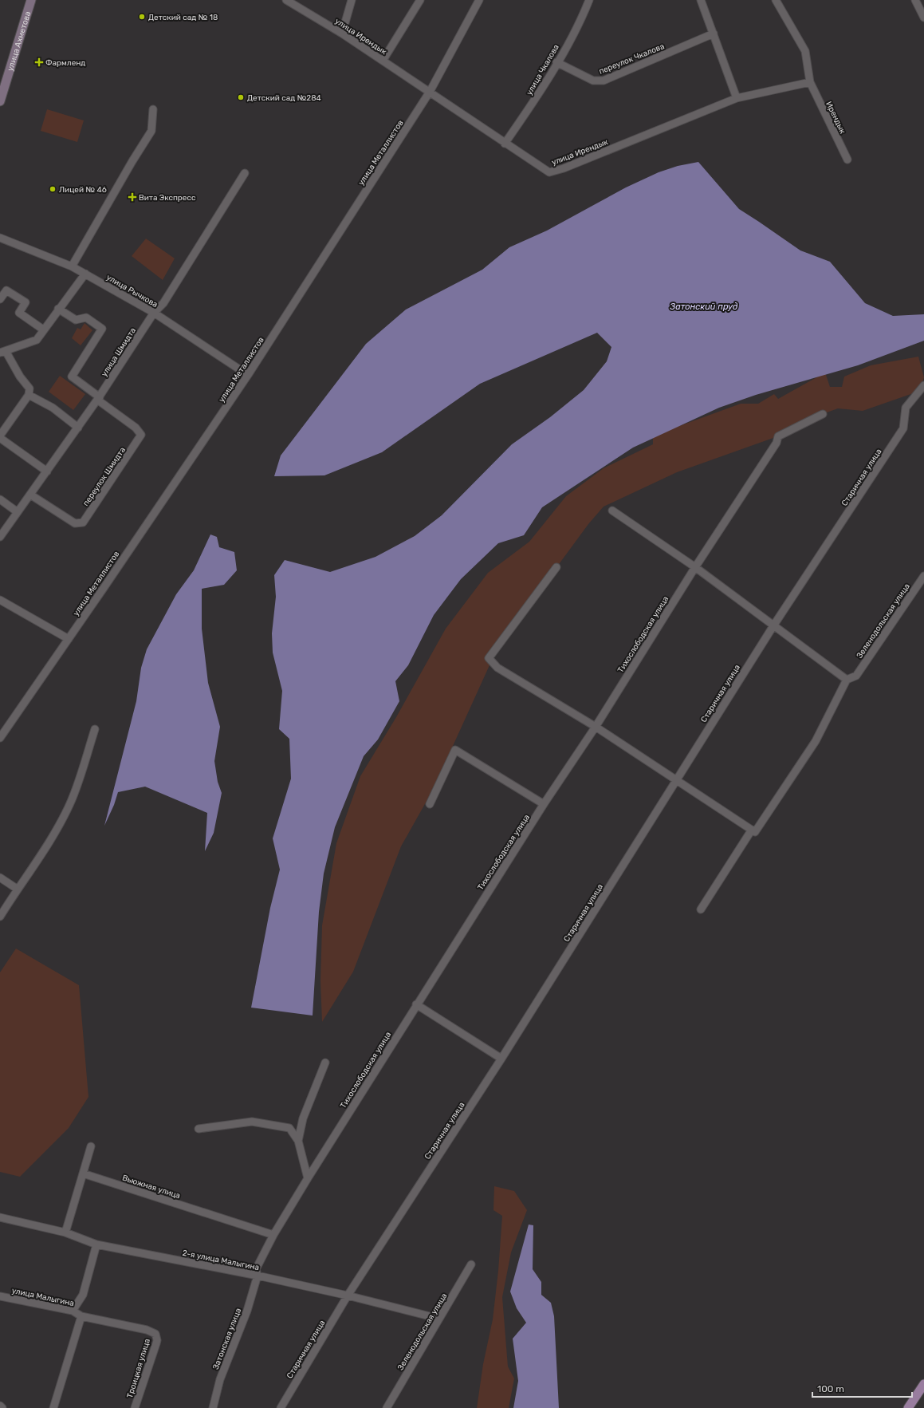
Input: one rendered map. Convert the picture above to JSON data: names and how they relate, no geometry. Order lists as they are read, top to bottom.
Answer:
{
  "streets": {
    "main road": ["улица Ахметова"],
    "street": [
      "улица Ирендык",
      "переулок Чкалова",
      "улица Чкалова",
      "Ирендык",
      "улица Металлистов",
      "улица Рычкова",
      "улица Шмидта",
      "переулок Шмидта",
      "Старичная улица",
      "Зеленодольская улица",
      "Тихослободская улица",
      "Вьюжная улица",
      "2-я улица Малыгина",
      "улица Малыгина",
      "Затонская улица",
      "Троицкая улица"
    ]
  },
  "crossings": [
    ["улица Ирендык", "улица Чкалова"],
    ["улица Ирендык", "Ирендык"],
    ["улица Ирендык", "улица Металлистов"],
    ["переулок Чкалова", "улица Чкалова"],
    ["улица Металлистов", "улица Рычкова"],
    ["улица Рычкова", "улица Шмидта"],
    ["улица Шмидта", "переулок Шмидта"],
    ["Старичная улица", "2-я улица Малыгина"],
    ["Зеленодольская улица", "2-я улица Малыгина"],
    ["Тихослободская улица", "Вьюжная улица"],
    ["Тихослободская улица", "2-я улица Малыгина"],
    ["Тихослободская улица", "Затонская улица"],
    ["2-я улица Малыгина", "Затонская улица"],
    ["улица Малыгина", "Троицкая улица"]
  ],
  "water": ["Затонский пруд"],
  "places": {
    "other": ["Детский сад № 18", "Детский сад №284", "Лицей № 46"],
    "health": ["Фармленд", "Вита Экспресс"]
  },
  "scale_bar": "100 m"
}
